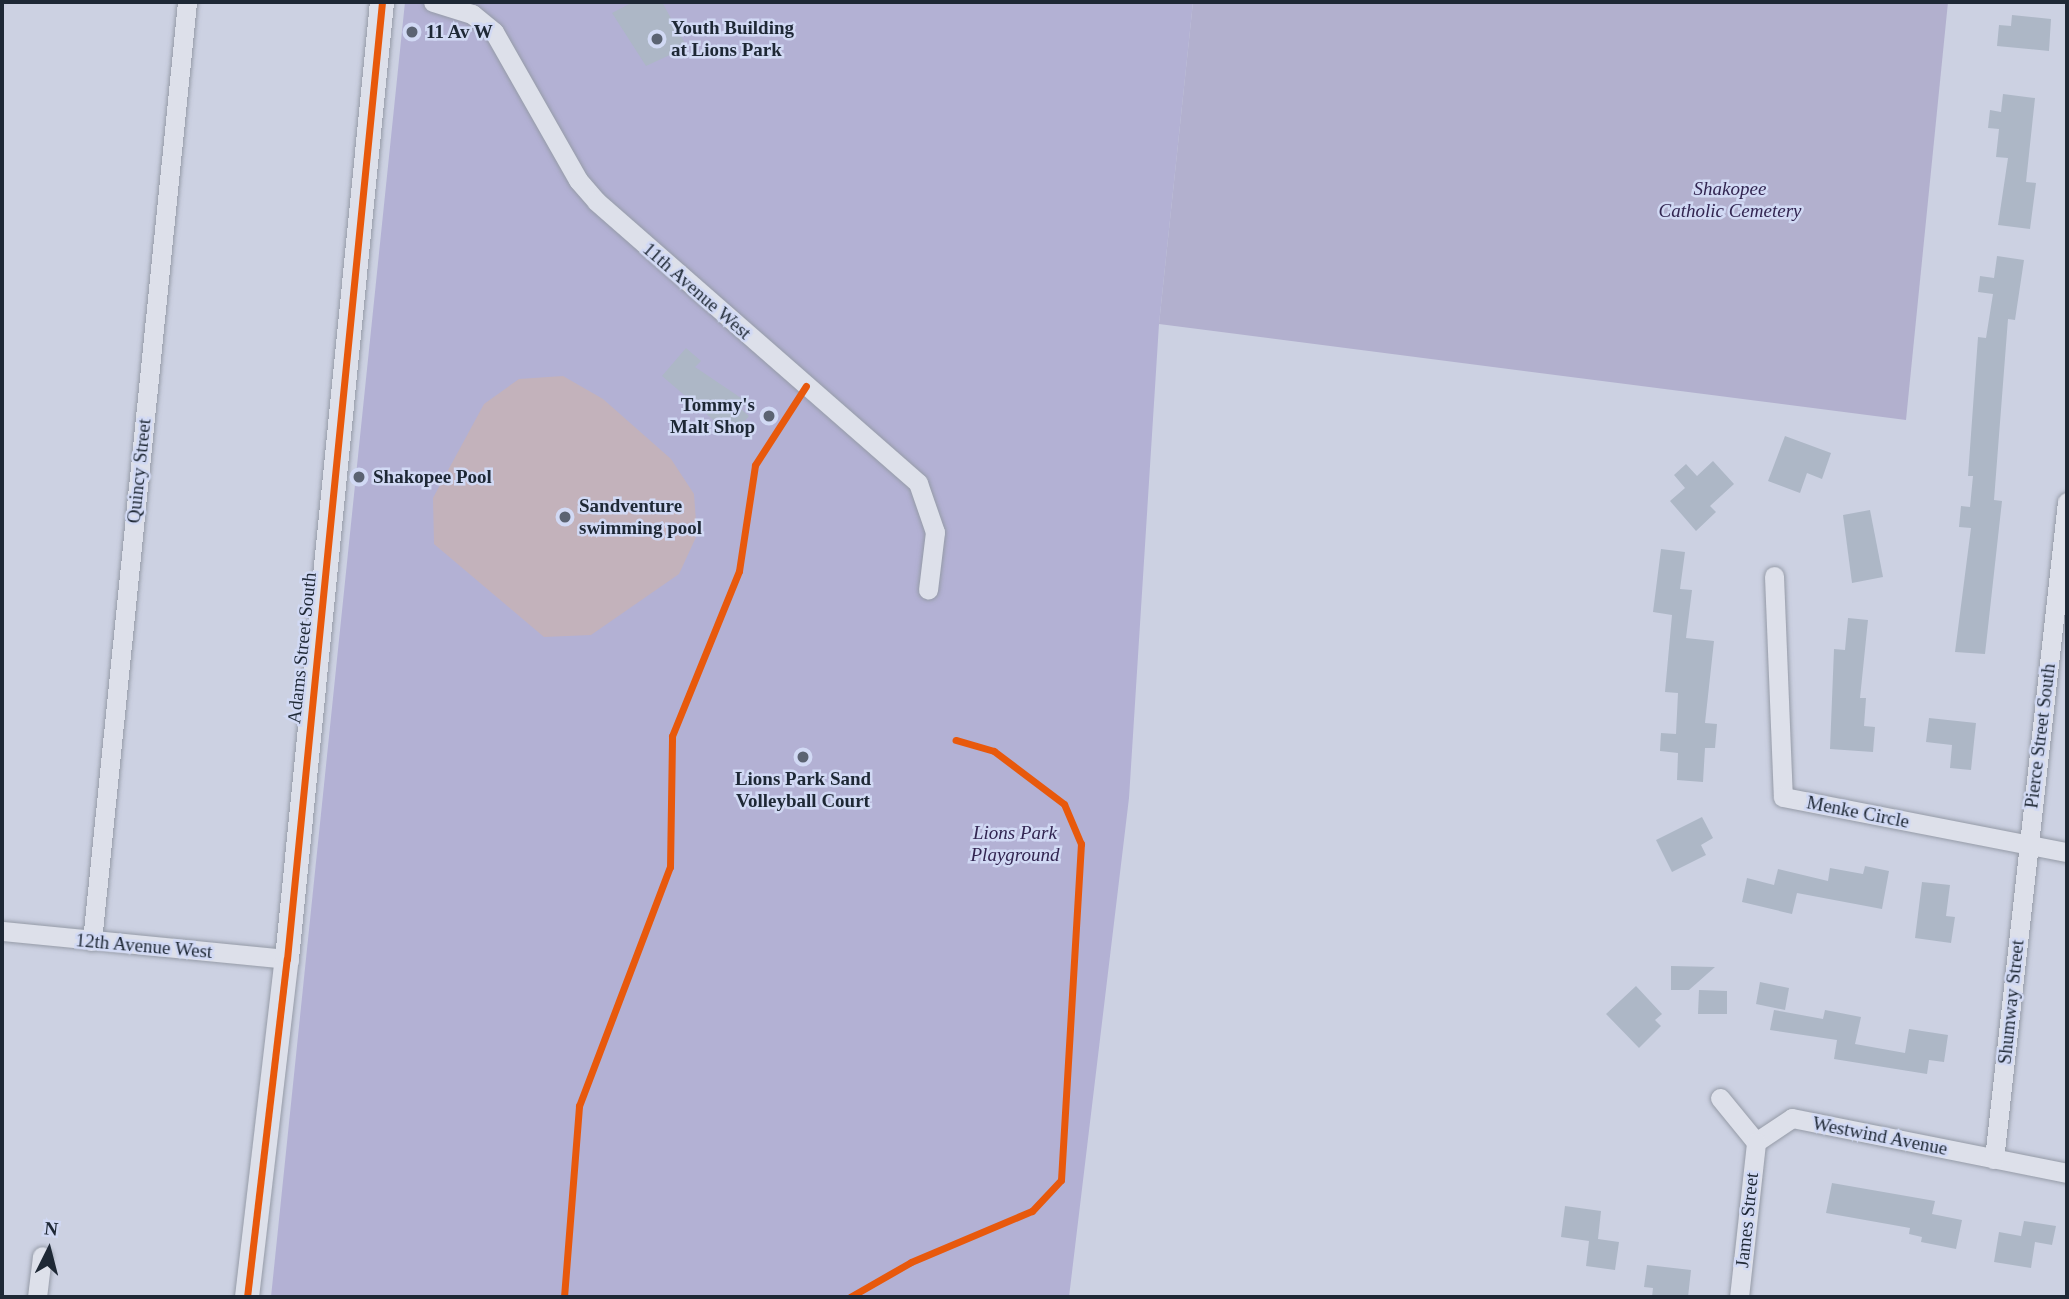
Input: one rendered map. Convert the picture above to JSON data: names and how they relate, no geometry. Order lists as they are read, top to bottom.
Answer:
{
  "streets": {
    "street": [
      "11th Avenue West",
      "Quincy Street",
      "Adams Street South",
      "Pierce Street South",
      "Menke Circle",
      "12th Avenue West",
      "Shumway Street",
      "Westwind Avenue",
      "James Street"
    ]
  },
  "crossings": [
    ["Quincy Street", "12th Avenue West"],
    ["Adams Street South", "12th Avenue West"],
    ["Pierce Street South", "Menke Circle"],
    ["Pierce Street South", "Shumway Street"],
    ["Menke Circle", "Shumway Street"],
    ["Shumway Street", "Westwind Avenue"],
    ["Westwind Avenue", "James Street"]
  ],
  "parks": ["Shakopee Catholic Cemetery", "Lions Park Playground"],
  "places": [
    "11 Av W",
    "Youth Building at Lions Park",
    "Tommy's Malt Shop",
    "Shakopee Pool",
    "Sandventure swimming pool",
    "Lions Park Sand Volleyball Court"
  ],
  "north": "top"
}
